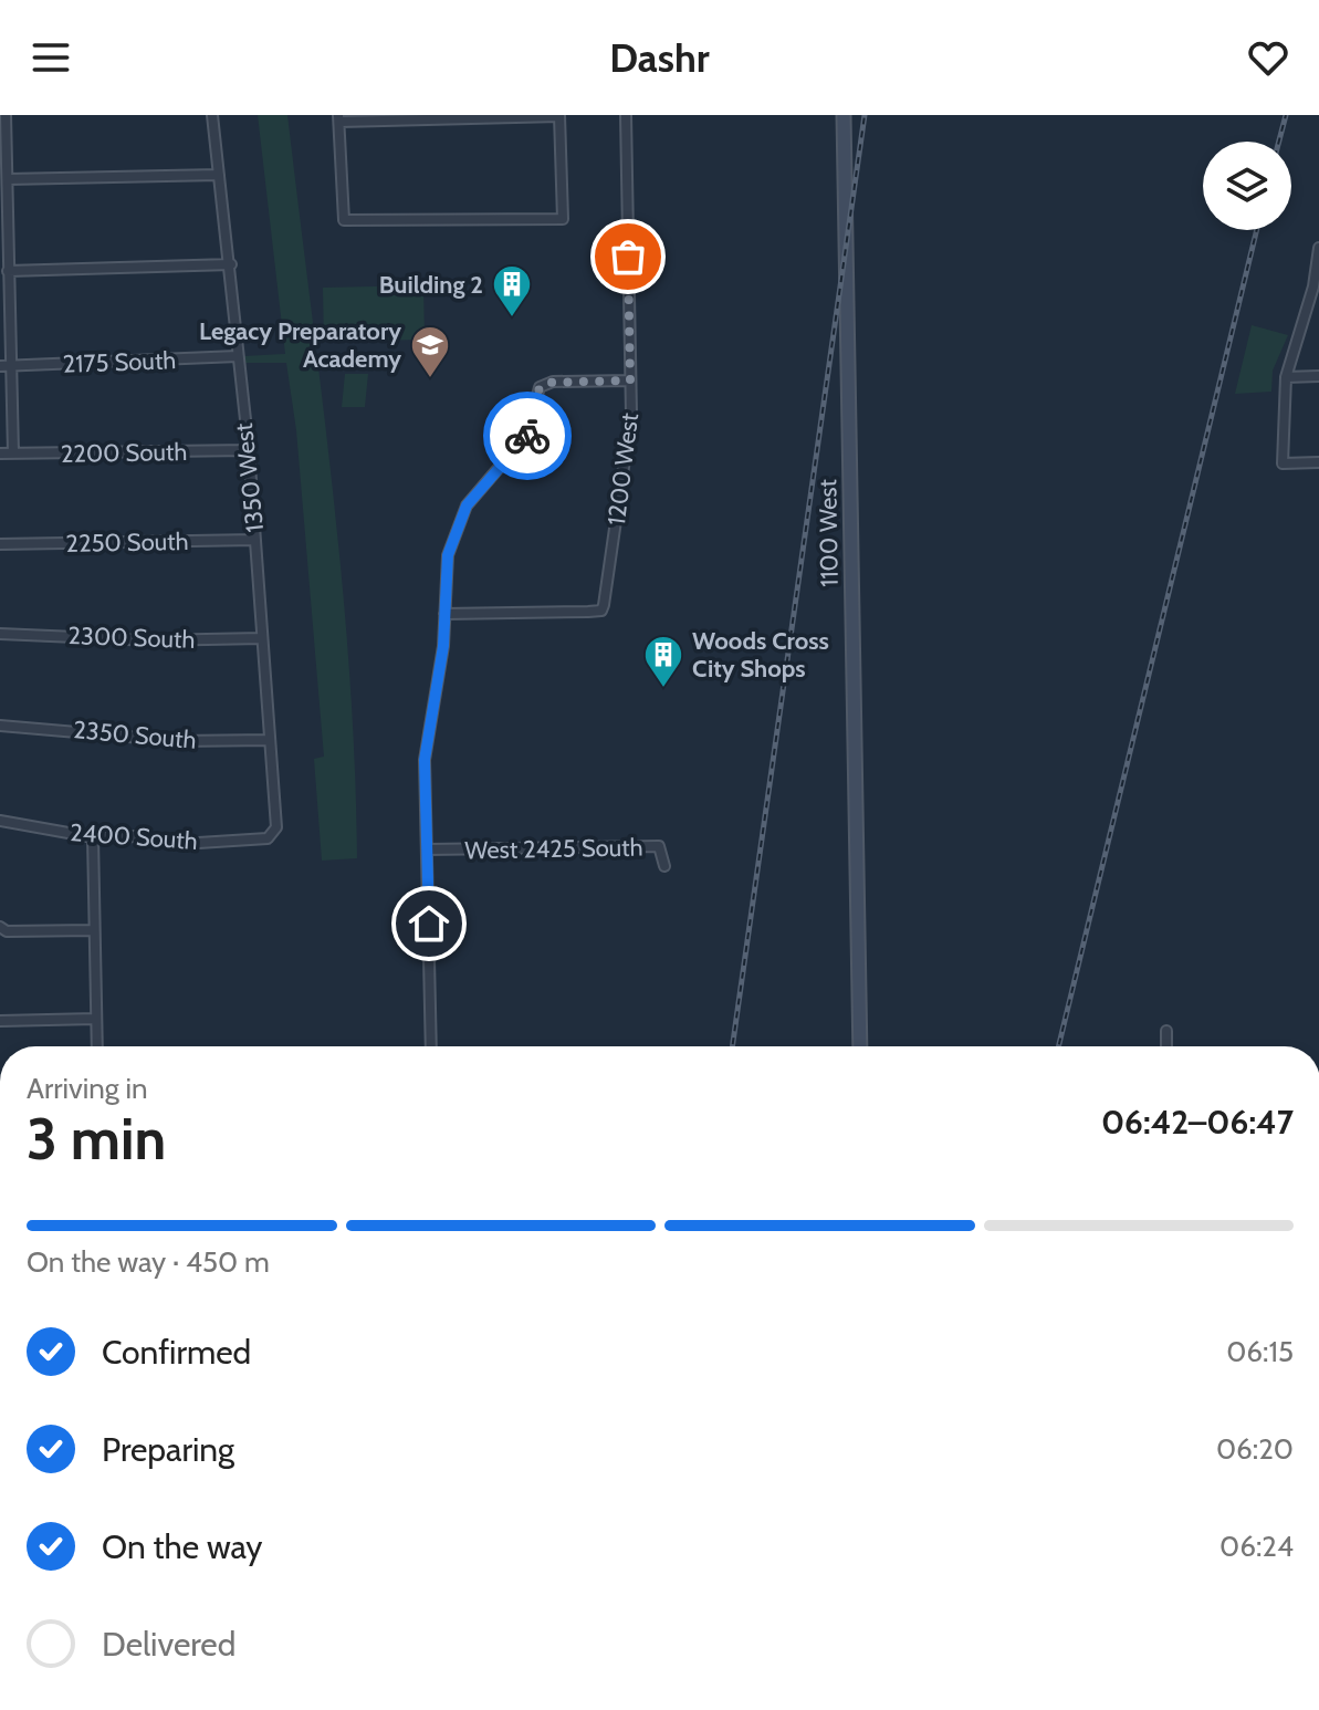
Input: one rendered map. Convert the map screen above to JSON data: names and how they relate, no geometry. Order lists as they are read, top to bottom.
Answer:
{
  "streets": {
    "street": [
      "2175 South",
      "2200 South",
      "1200 West",
      "1350 West",
      "1100 West",
      "2250 South",
      "2300 South",
      "2350 South",
      "2400 South",
      "West 2425 South"
    ]
  },
  "crossings": [
    ["2175 South", "1350 West"],
    ["2200 South", "1350 West"],
    ["1350 West", "2250 South"],
    ["1350 West", "2300 South"],
    ["1350 West", "2350 South"],
    ["1350 West", "2400 South"]
  ],
  "places": {
    "building": ["Building 2", "Woods Cross City Shops"],
    "school or university": ["Legacy Preparatory Academy"]
  },
  "page": {
    "header": "Dashr",
    "heading": ["3 min", "Arriving in", "06:42–06:47"],
    "bar": "On the way · 450 m",
    "list": [
      ["Confirmed", "06:15"],
      ["Preparing", "06:20"],
      ["On the way", "06:24"],
      "Delivered"
    ]
  }
}
